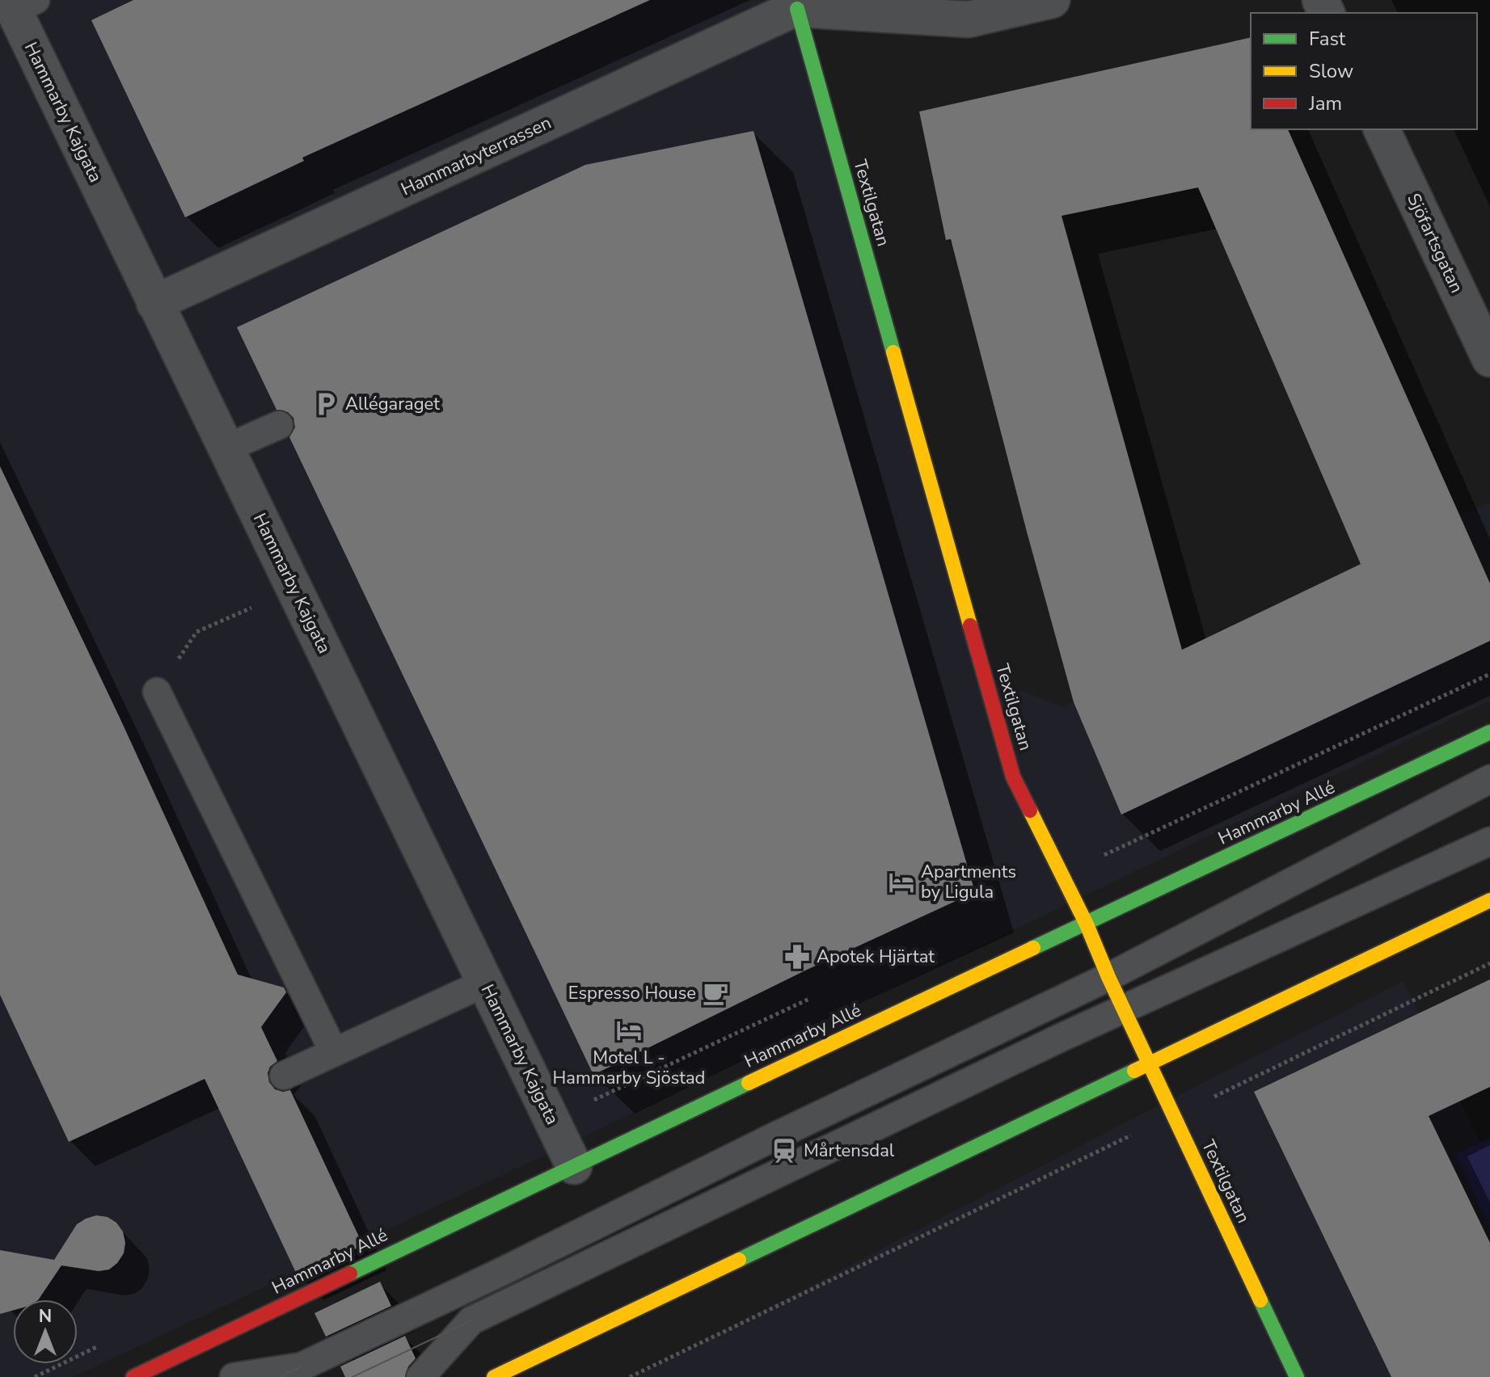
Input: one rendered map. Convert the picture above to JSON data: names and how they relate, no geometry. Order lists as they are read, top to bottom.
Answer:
{
  "streets": {
    "street": [
      "Hammarby Kajgata",
      "Hammarbyterrassen",
      "Textilgatan",
      "Sjöfartsgatan",
      "Hammarby Allé"
    ]
  },
  "crossings": [
    ["Hammarby Kajgata", "Hammarbyterrassen"],
    ["Hammarby Kajgata", "Hammarby Allé"],
    ["Hammarbyterrassen", "Textilgatan"],
    ["Textilgatan", "Hammarby Allé"]
  ],
  "places": {
    "parking": ["Allégaraget"],
    "hotel": ["Apartments by Ligula", "Motel L - Hammarby Sjöstad"],
    "pharmacy": ["Apotek Hjärtat"],
    "cafe": ["Espresso House"],
    "station": ["Mårtensdal"]
  },
  "legend": ["Fast", "Slow", "Jam"],
  "north": "top"
}
